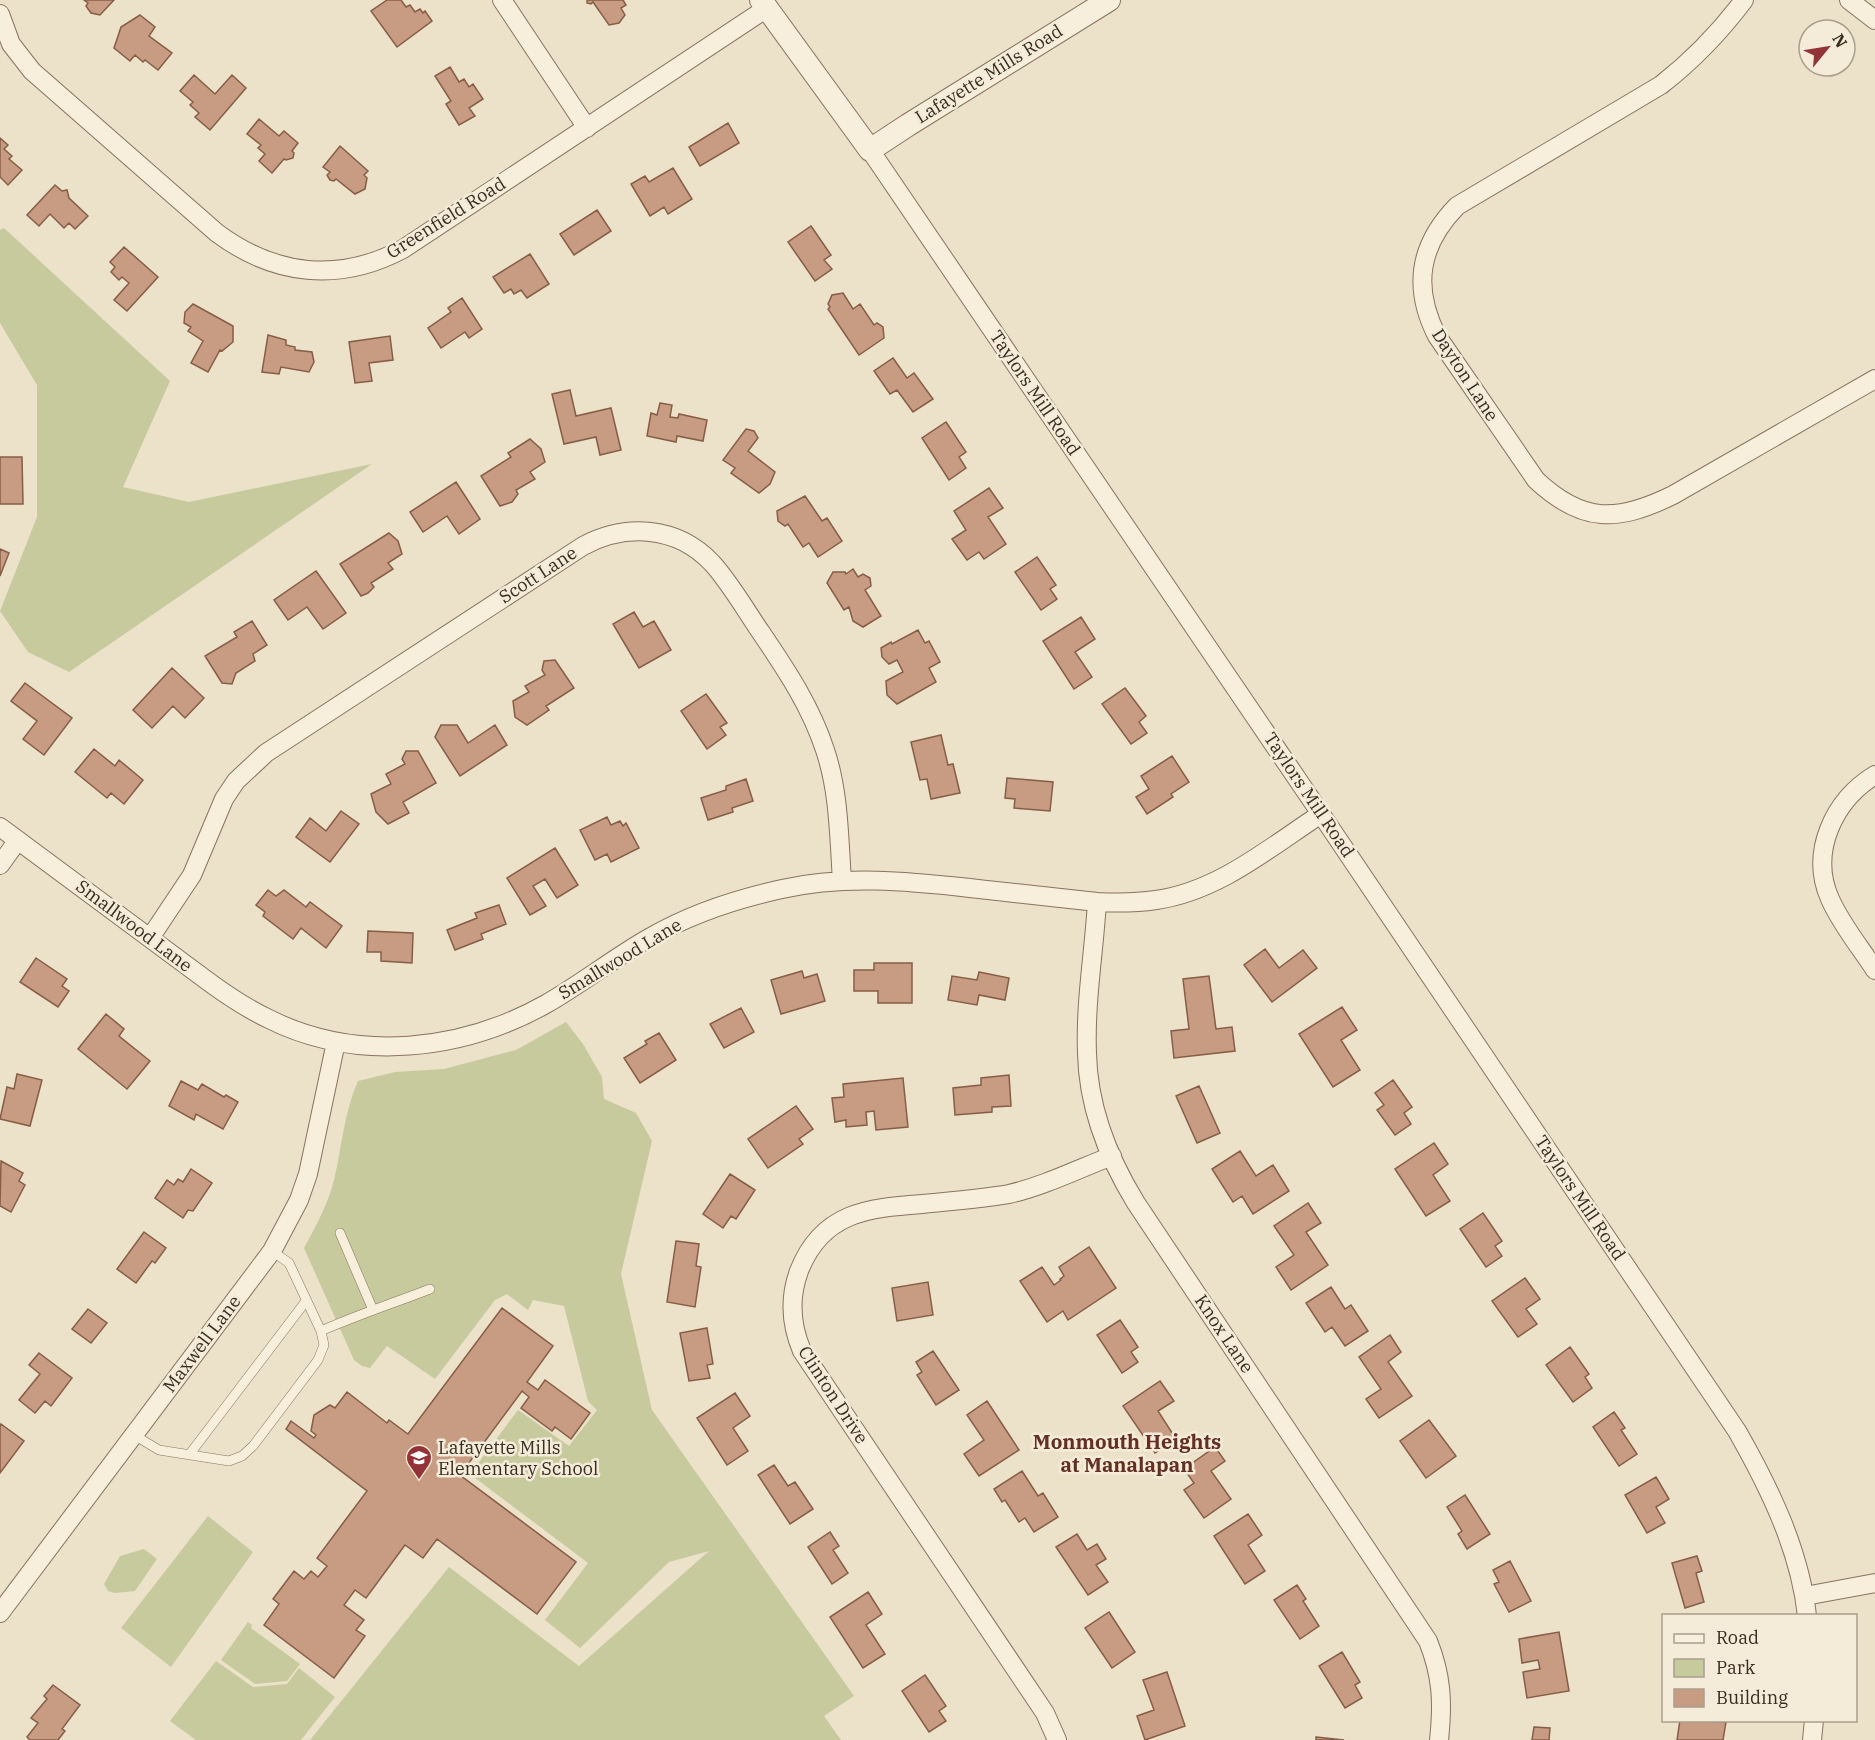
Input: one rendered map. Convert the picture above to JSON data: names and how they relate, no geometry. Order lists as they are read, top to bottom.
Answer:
{
  "streets": {
    "street": [
      "Lafayette Mills Road",
      "Greenfield Road",
      "Dayton Lane",
      "Taylors Mill Road",
      "Scott Lane",
      "Smallwood Lane",
      "Knox Lane",
      "Maxwell Lane",
      "Clinton Drive"
    ]
  },
  "crossings": [
    ["Lafayette Mills Road", "Taylors Mill Road"],
    ["Greenfield Road", "Taylors Mill Road"],
    ["Taylors Mill Road", "Smallwood Lane"],
    ["Scott Lane", "Smallwood Lane"],
    ["Smallwood Lane", "Knox Lane"],
    ["Smallwood Lane", "Maxwell Lane"],
    ["Knox Lane", "Clinton Drive"]
  ],
  "districts": ["Monmouth Heights at Manalapan"],
  "places": {
    "school or university": ["Lafayette Mills Elementary School"]
  },
  "legend": ["Road", "Park", "Building"],
  "north": "top right"
}
